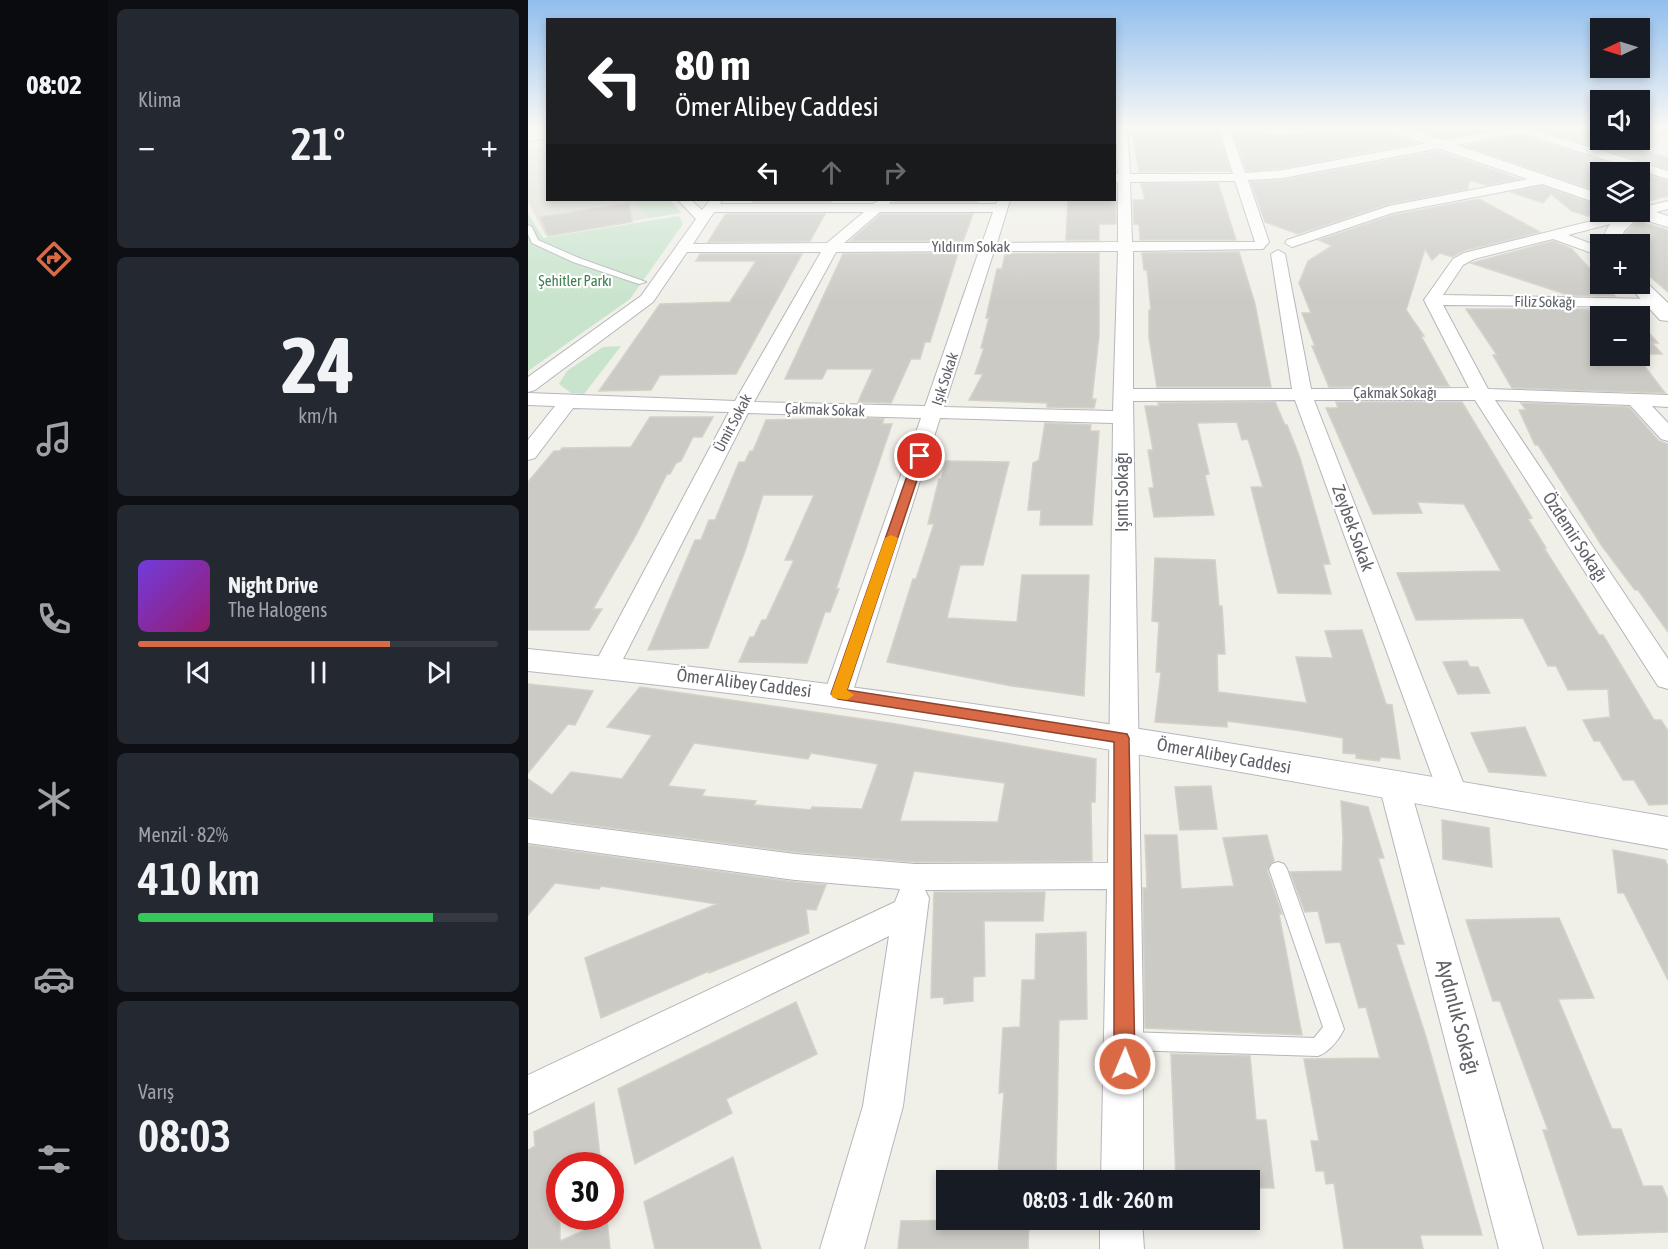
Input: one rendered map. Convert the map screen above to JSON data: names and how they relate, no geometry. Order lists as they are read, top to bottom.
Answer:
{
  "streets": {
    "main road": ["Ömer Alibey Caddesi"],
    "street": [
      "Yıldırım Sokak",
      "Filiz Sokağı",
      "Işık Sokak",
      "Çakmak Sokağı",
      "Çakmak Sokak",
      "Ümit Sokak",
      "Işıntı Sokağı",
      "Zeybek Sokak",
      "Özdemir Sokağı",
      "Aydınlık Sokağı"
    ]
  },
  "crossings": [
    ["Yıldırım Sokak", "Işık Sokak"],
    ["Yıldırım Sokak", "Ümit Sokak"],
    ["Yıldırım Sokak", "Işıntı Sokağı"],
    ["Yıldırım Sokak", "Zeybek Sokak"],
    ["Filiz Sokağı", "Özdemir Sokağı"],
    ["Işık Sokak", "Çakmak Sokak"],
    ["Işık Sokak", "Ömer Alibey Caddesi"],
    ["Çakmak Sokağı", "Işıntı Sokağı"],
    ["Çakmak Sokağı", "Zeybek Sokak"],
    ["Çakmak Sokağı", "Özdemir Sokağı"],
    ["Çakmak Sokak", "Ümit Sokak"],
    ["Çakmak Sokak", "Işıntı Sokağı"],
    ["Ümit Sokak", "Ömer Alibey Caddesi"],
    ["Işıntı Sokağı", "Ömer Alibey Caddesi"],
    ["Zeybek Sokak", "Ömer Alibey Caddesi"],
    ["Ömer Alibey Caddesi", "Aydınlık Sokağı"]
  ],
  "parks": ["Şehitler Parkı"],
  "north": "left",
  "page": {
    "tabs": "08:02",
    "tile": [
      "Klima",
      ["24", "km/h"],
      ["Menzil · 82%", "410 km"],
      ["Varış", "08:03"]
    ],
    "map_buttons": ["+", "−"],
    "turn": ["80 m", "Ömer Alibey Caddesi"],
    "heat": ["−", "21°", "+"],
    "song": ["Night Drive", "The Halogens"],
    "limit": "30",
    "trip": "08:03 · 1 dk · 260 m"
  }
}
